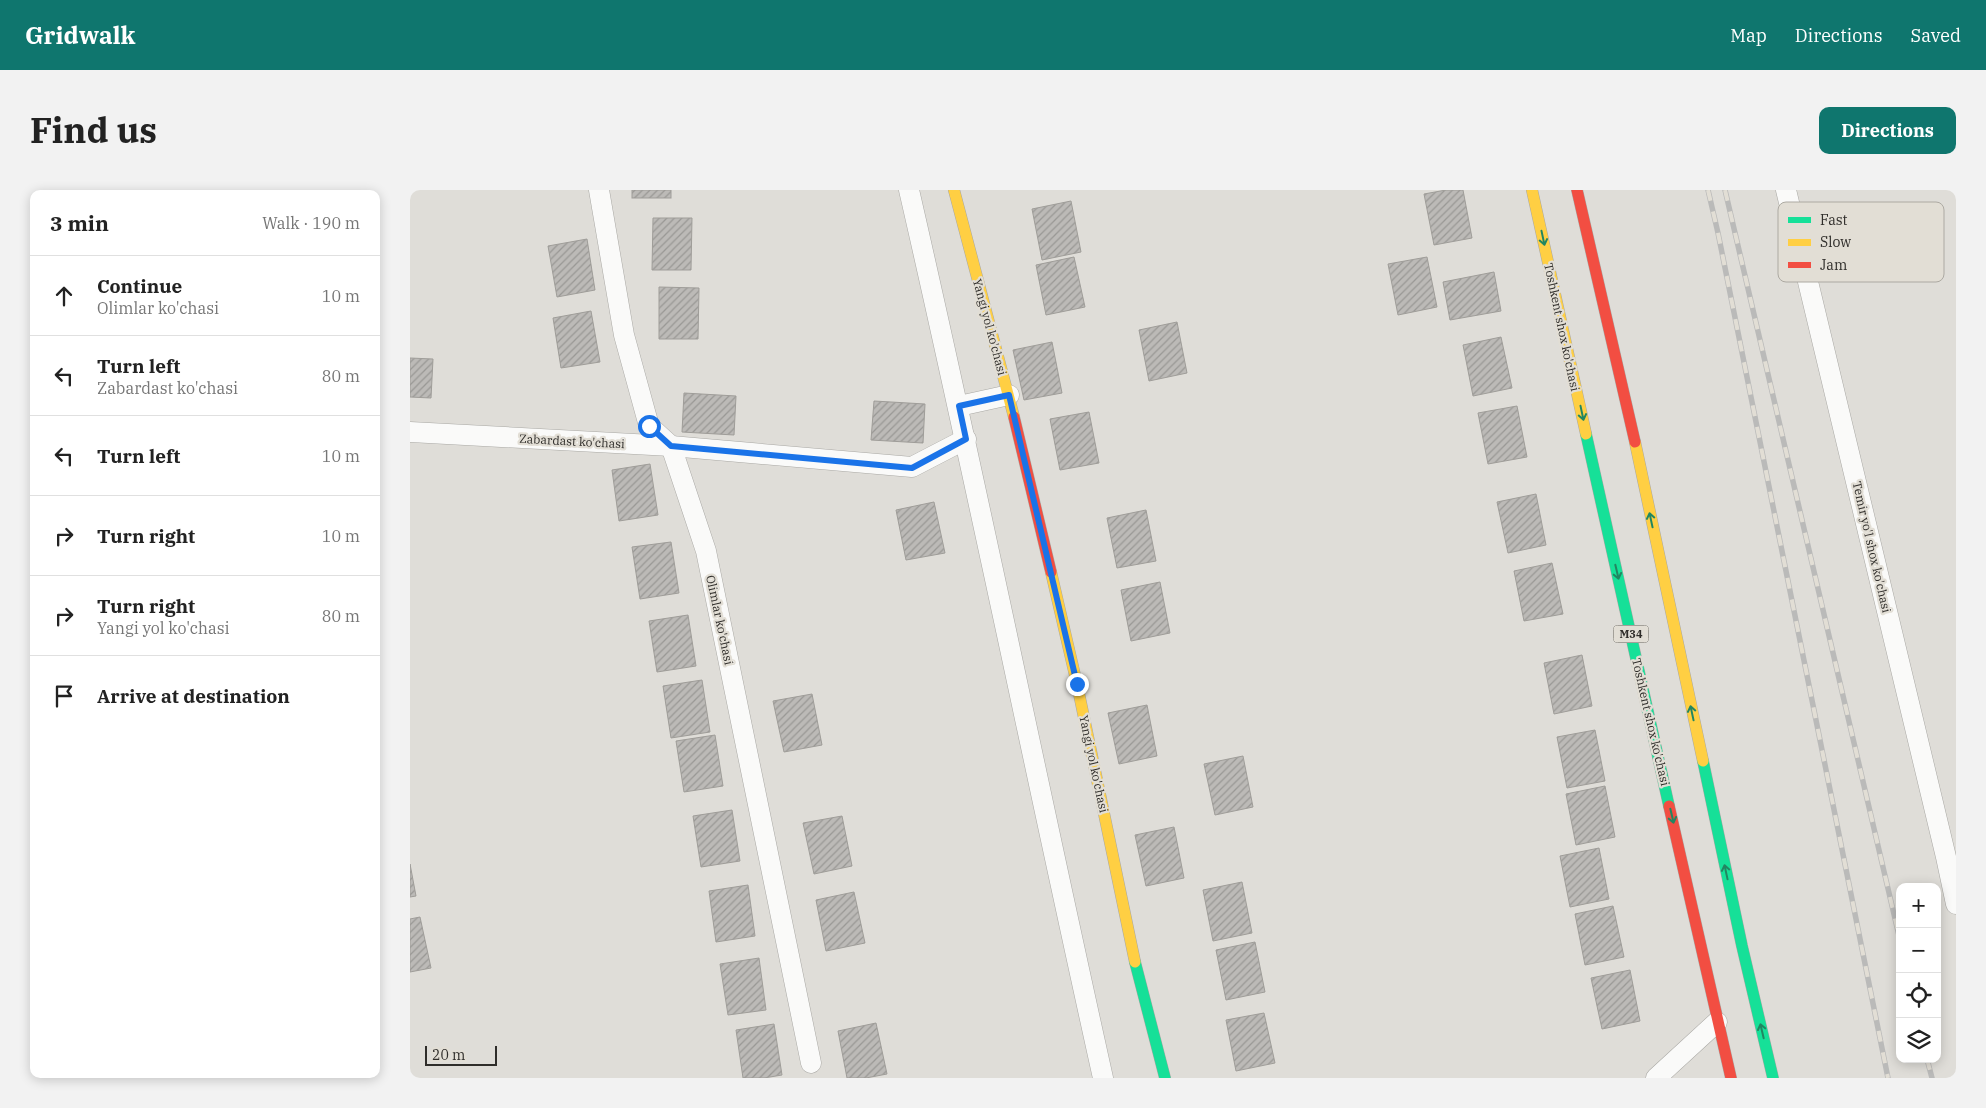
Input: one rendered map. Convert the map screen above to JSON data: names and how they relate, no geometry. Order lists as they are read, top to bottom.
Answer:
{
  "streets": {
    "main road": ["Yangi yol ko'chasi", "Toshkent shox ko'chasi", "M34"],
    "street": ["Zabardast ko'chasi", "Temir yo'l shox ko'chasi", "Olimlar ko'chasi"]
  },
  "crossings": [
    ["Zabardast ko'chasi", "Olimlar ko'chasi"]
  ],
  "legend": ["Fast", "Slow", "Jam"],
  "scale_bar": "20 m",
  "page": {
    "header": "Gridwalk",
    "nav": ["Map", "Directions", "Saved"],
    "title": "Find us",
    "buttons": "Directions",
    "heading": ["3 min", "Walk · 190 m"],
    "list": [
      ["Continue", "Olimlar ko'chasi", "10 m"],
      ["Turn left", "Zabardast ko'chasi", "80 m"],
      ["Turn left", "10 m"],
      ["Turn right", "10 m"],
      ["Turn right", "Yangi yol ko'chasi", "80 m"],
      "Arrive at destination"
    ],
    "map_buttons": ["+", "−"],
    "scale": "20 m"
  }
}
